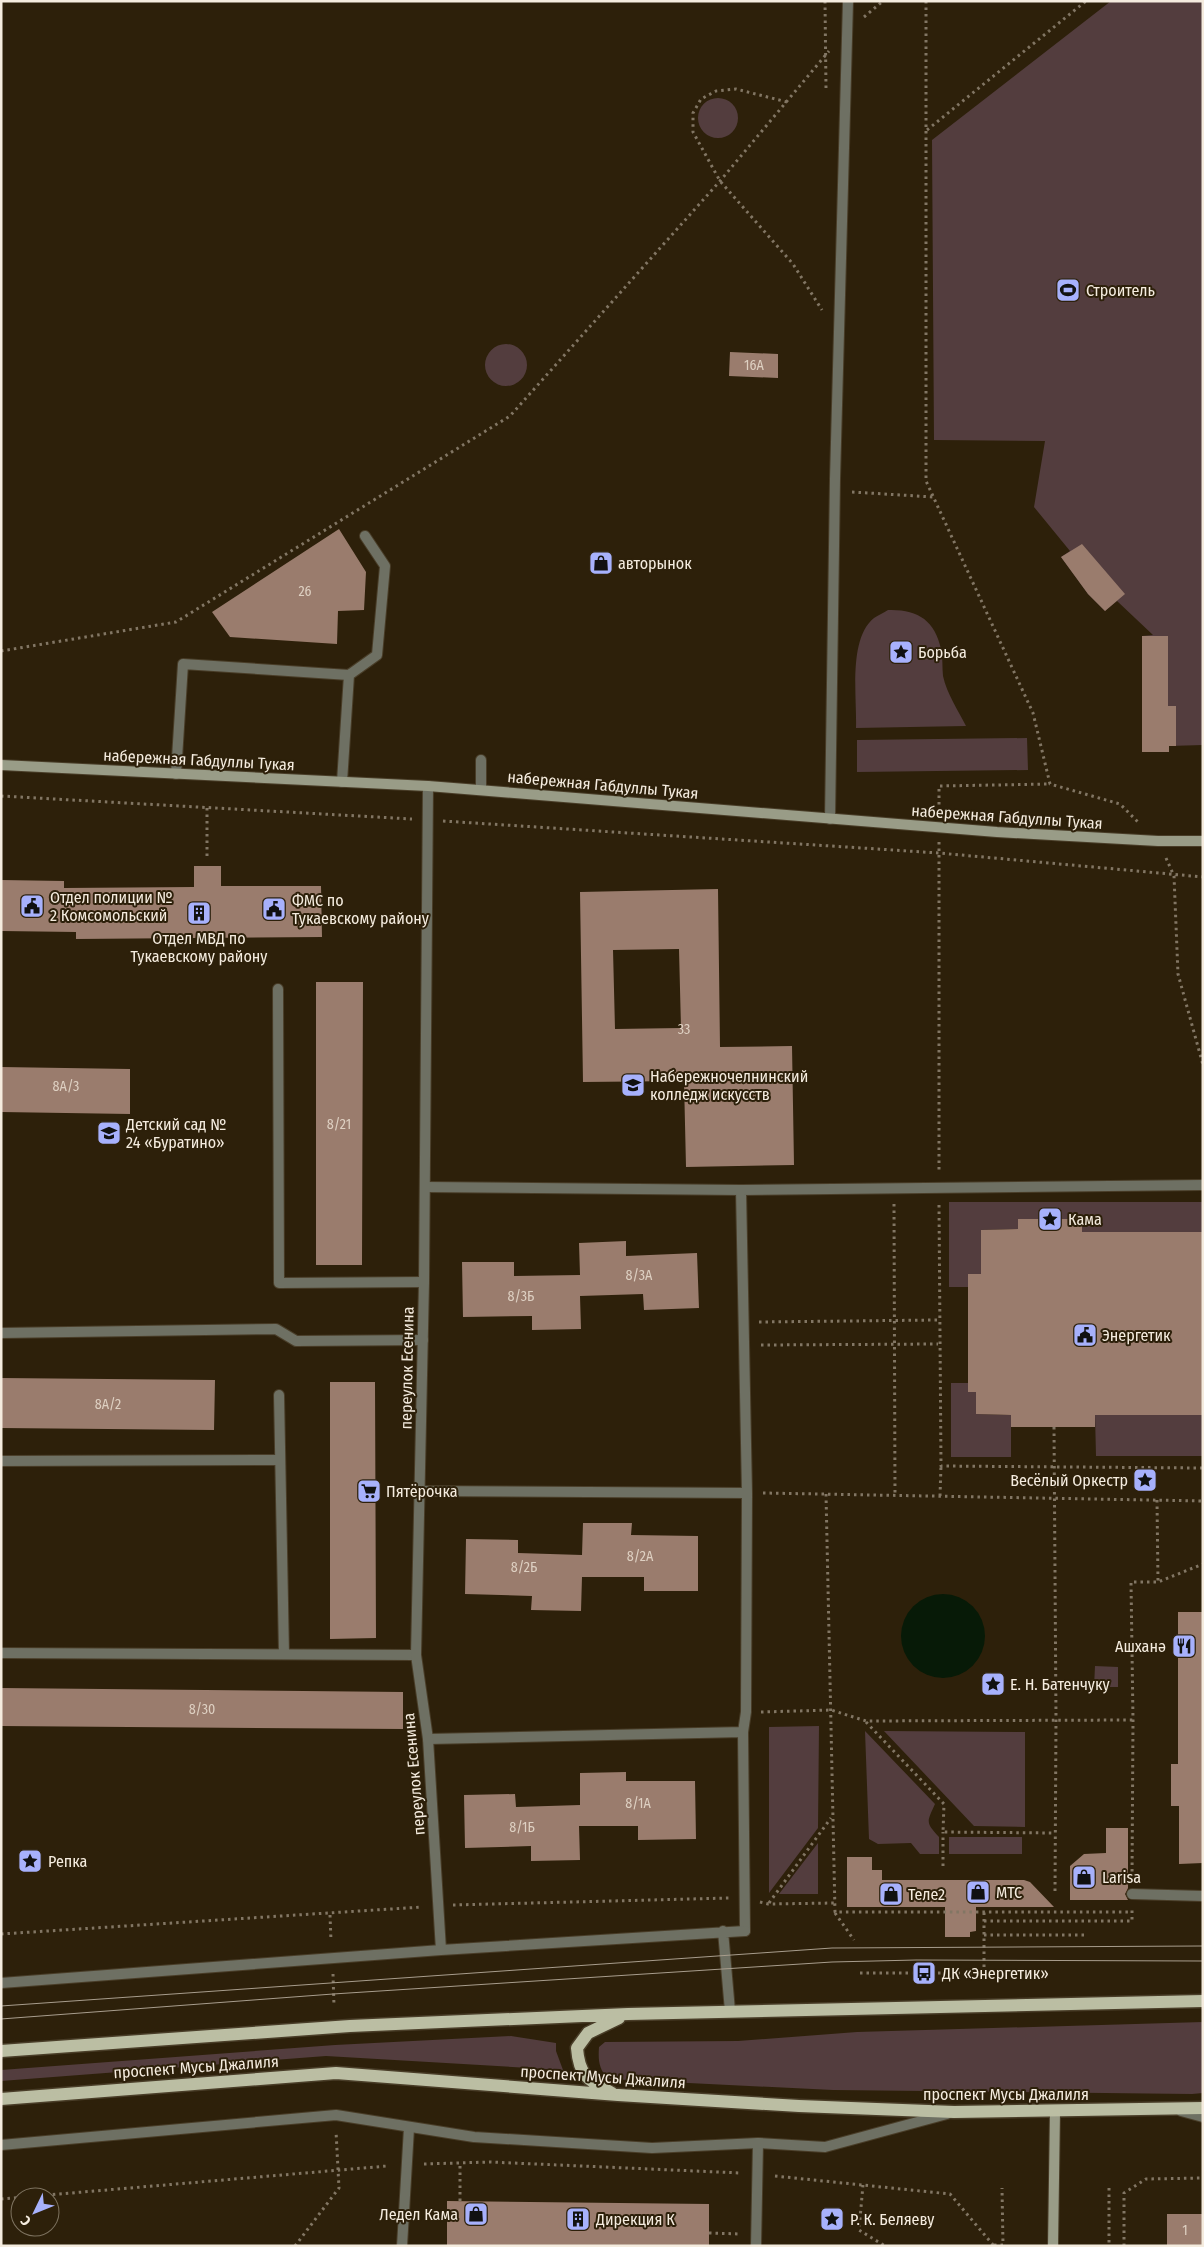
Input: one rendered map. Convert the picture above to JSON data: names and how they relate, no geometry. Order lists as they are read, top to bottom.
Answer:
{
  "streets": {
    "main road": ["набережная Габдуллы Тукая", "проспект Мусы Джалиля"],
    "street": ["переулок Есенина"]
  },
  "crossings": [
    ["набережная Габдуллы Тукая", "переулок Есенина"]
  ],
  "places": {
    "sports": ["Строитель"],
    "shop": [
      "авторынок",
      "Larisa",
      "МТС",
      "Теле2",
      "Ледел Кама"
    ],
    "place": [
      "Борьба",
      "Кама",
      "Весёлый Оркестр",
      "Е. Н. Батенчуку",
      "Репка",
      "Р. К. Беляеву"
    ],
    "public building": ["Отдел полиции № 2 Комсомольский", "ФМС по Тукаевскому району", "Энергетик"],
    "building": ["Отдел МВД по Тукаевскому району", "Дирекция К"],
    "school or university": ["Набережночелнинский колледж искусств", "Детский сад № 24 «Буратино»"],
    "supermarket": ["Пятёрочка"],
    "restaurant": ["Ашханә"],
    "bus stop": ["ДК «Энергетик»"]
  },
  "house_numbers": [
    "16А",
    "26",
    "33",
    "8А/3",
    "8/21",
    "8/3А",
    "8/3Б",
    "8А/2",
    "8/2А",
    "8/2Б",
    "8/30",
    "8/1А",
    "8/1Б",
    "1"
  ],
  "north": "bottom left"
}
